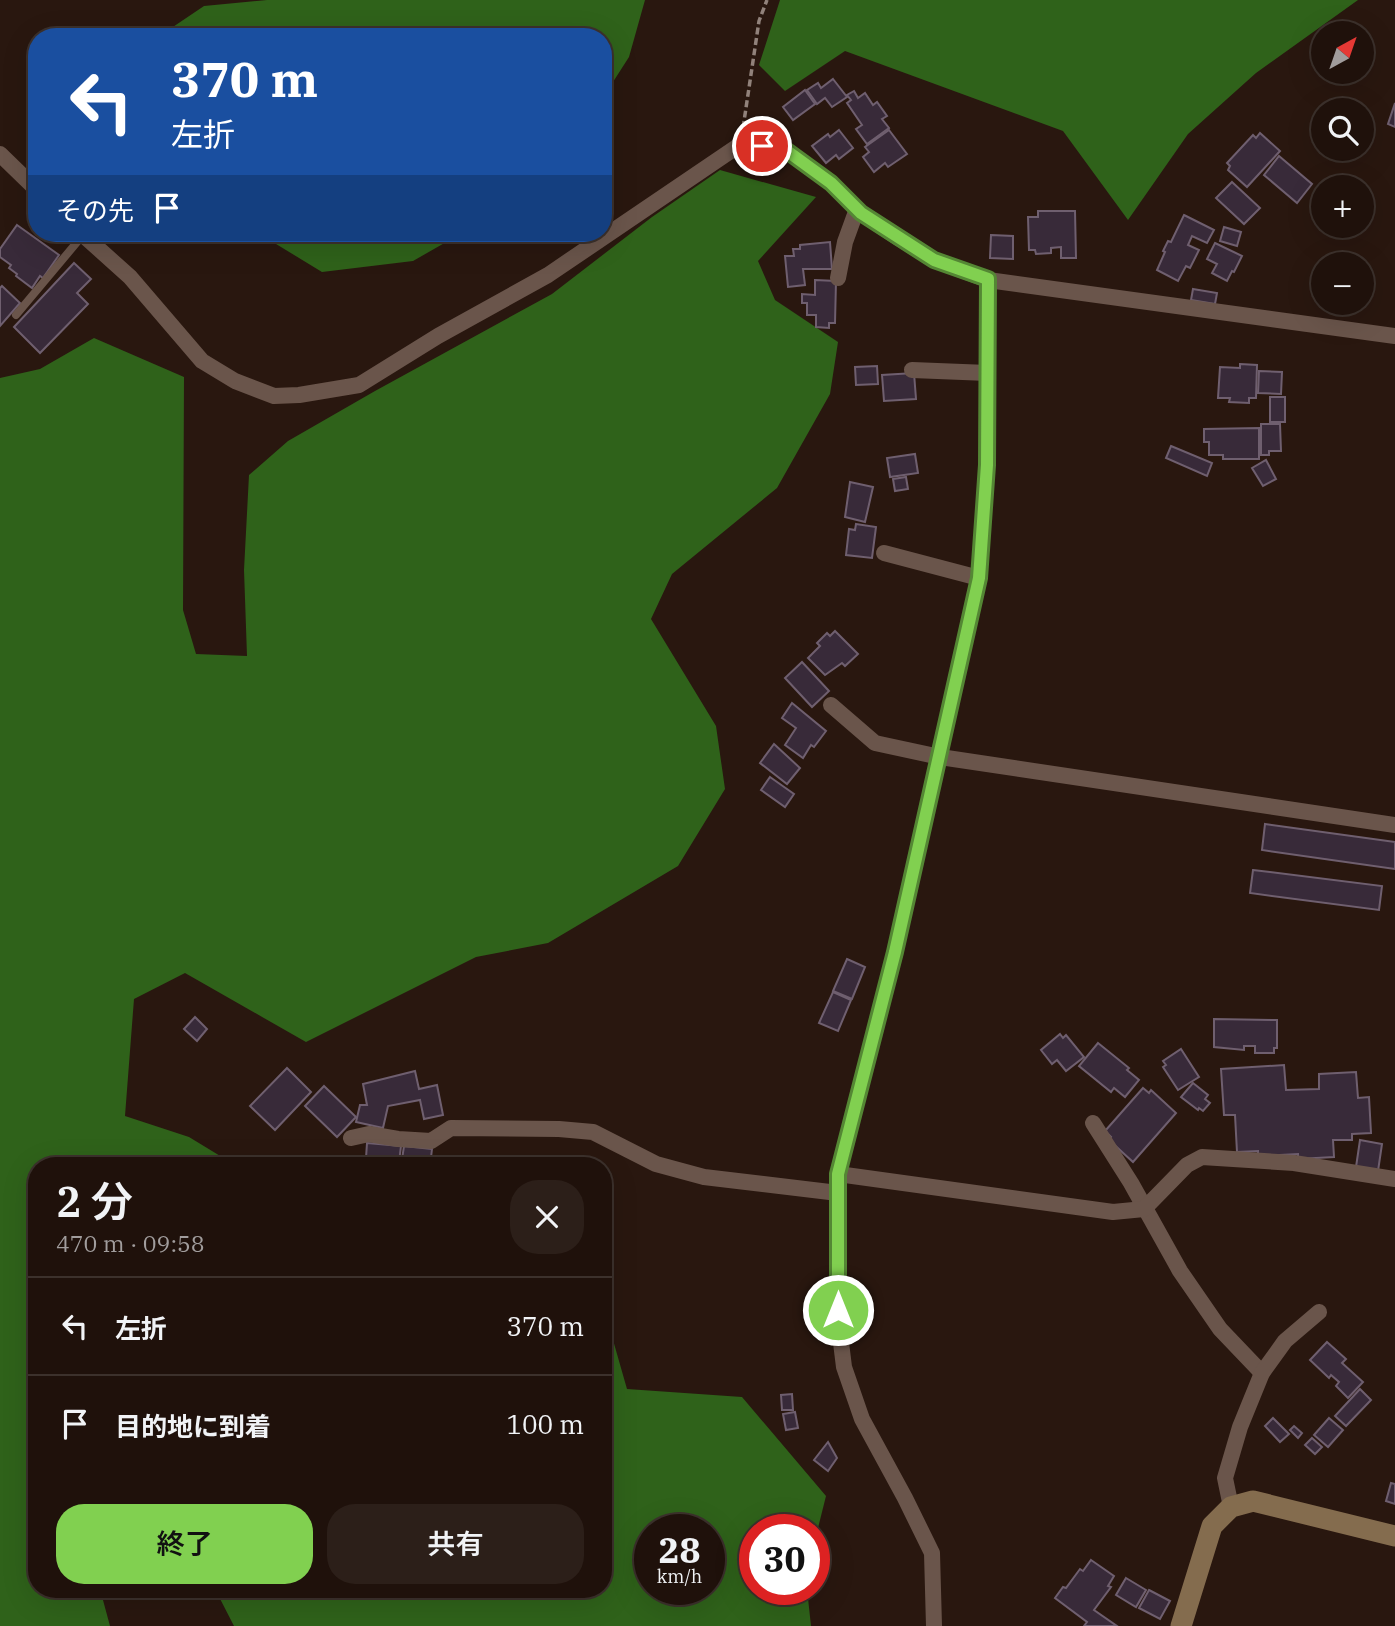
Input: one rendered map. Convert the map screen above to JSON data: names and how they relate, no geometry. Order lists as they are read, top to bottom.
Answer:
{
  "north": "top right",
  "page": {
    "map_buttons": ["+", "−"],
    "turn": ["370 m", "左折"],
    "then": "その先",
    "heading": ["2 分", "470 m · 09:58"],
    "list": [
      {
        "name": "左折",
        "value": "370 m"
      },
      {
        "name": "目的地に到着",
        "value": "100 m"
      }
    ],
    "buttons": ["終了", "共有"],
    "speed": "28 km/h",
    "limit": "30"
  }
}
